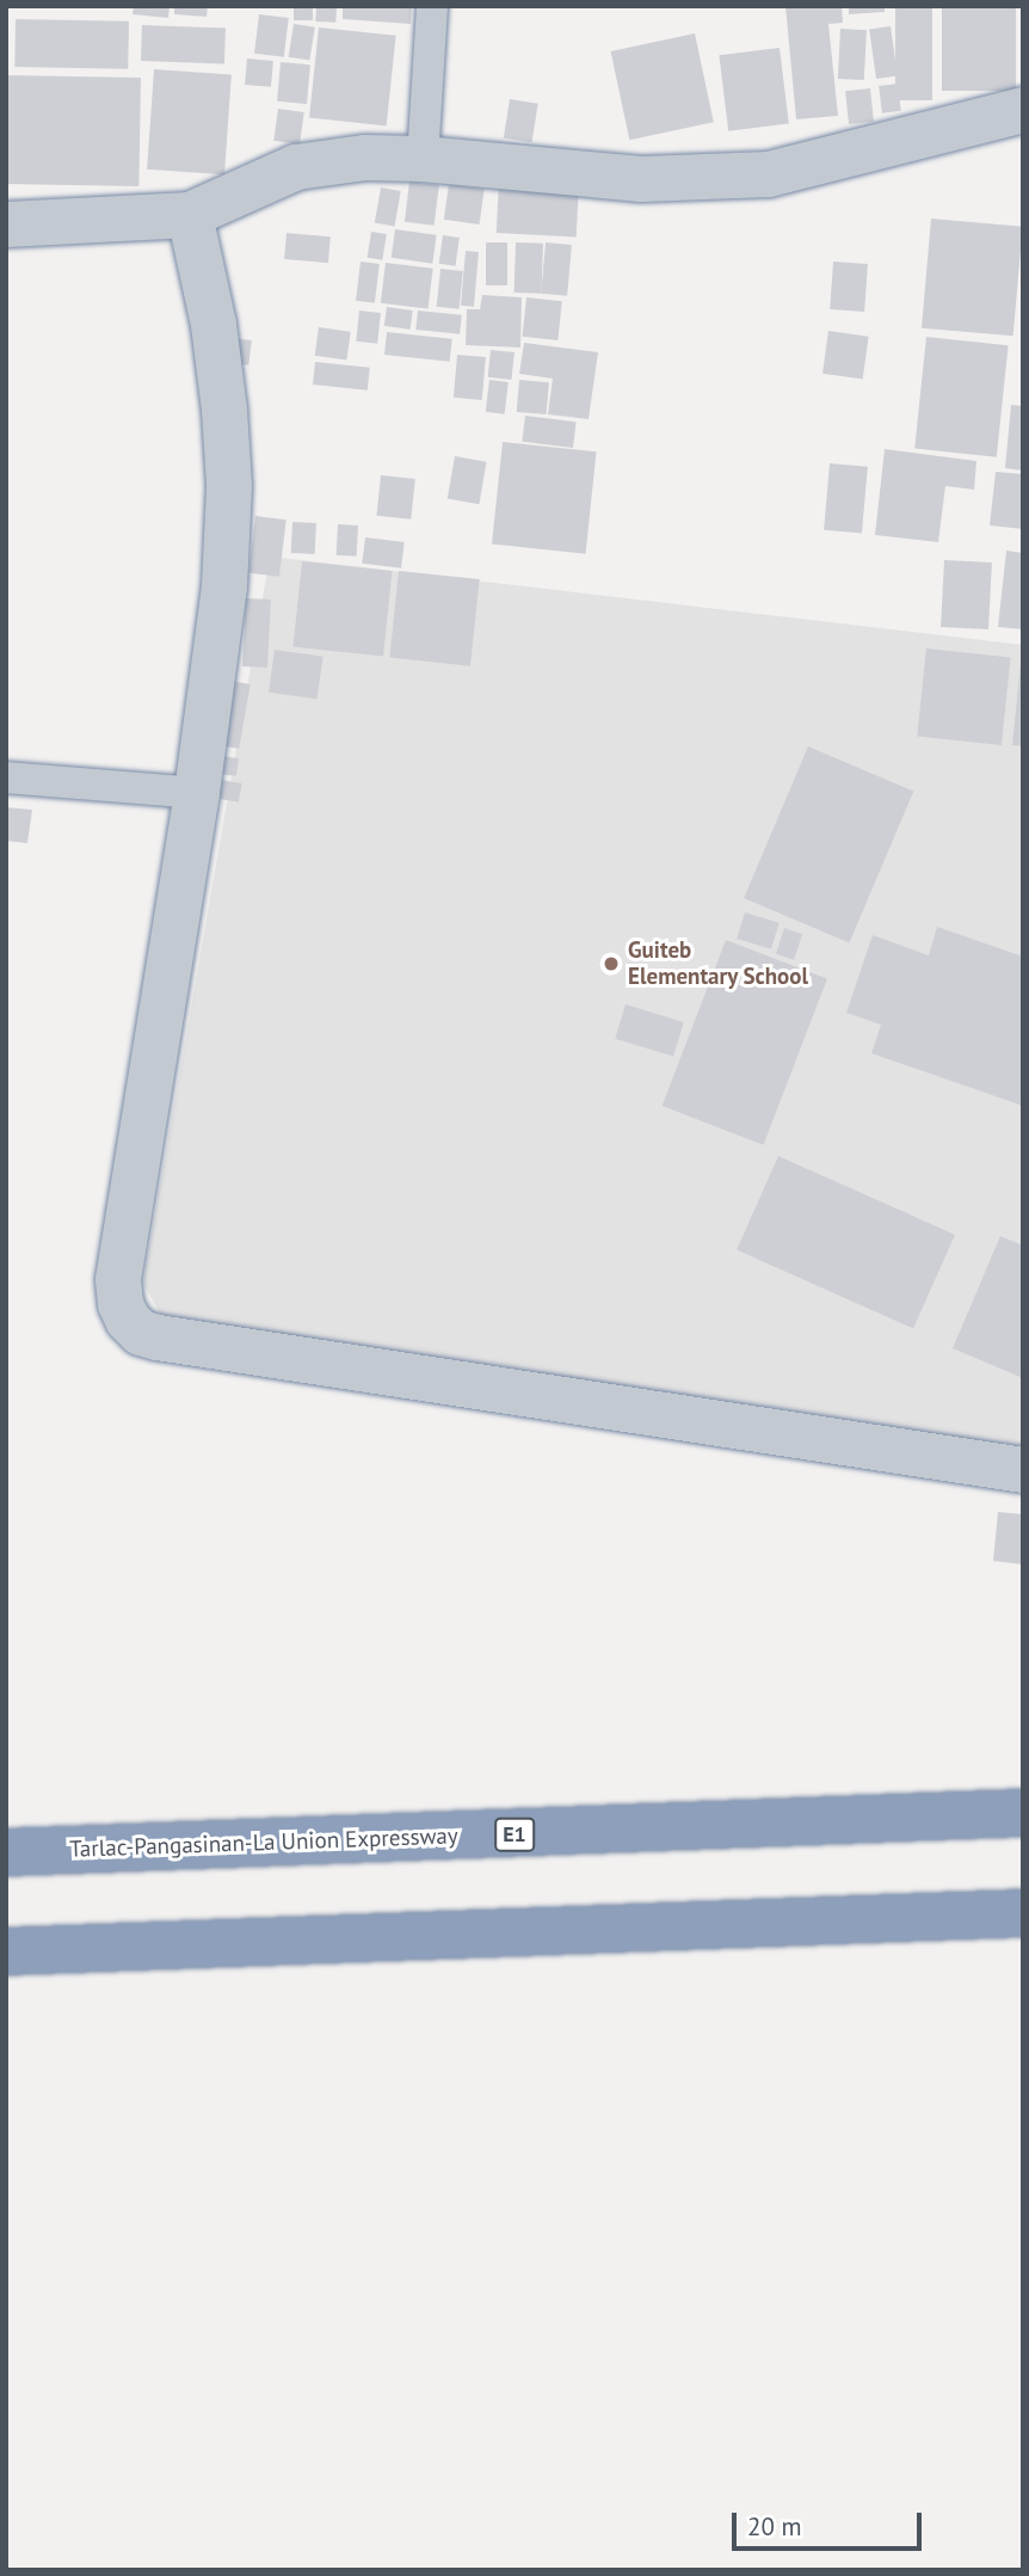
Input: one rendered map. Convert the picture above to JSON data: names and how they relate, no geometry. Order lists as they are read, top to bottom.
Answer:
{
  "streets": {
    "highway": ["E1", "Tarlac-Pangasinan-La Union Expressway"]
  },
  "places": ["Guiteb Elementary School"],
  "scale_bar": "20 m"
}
